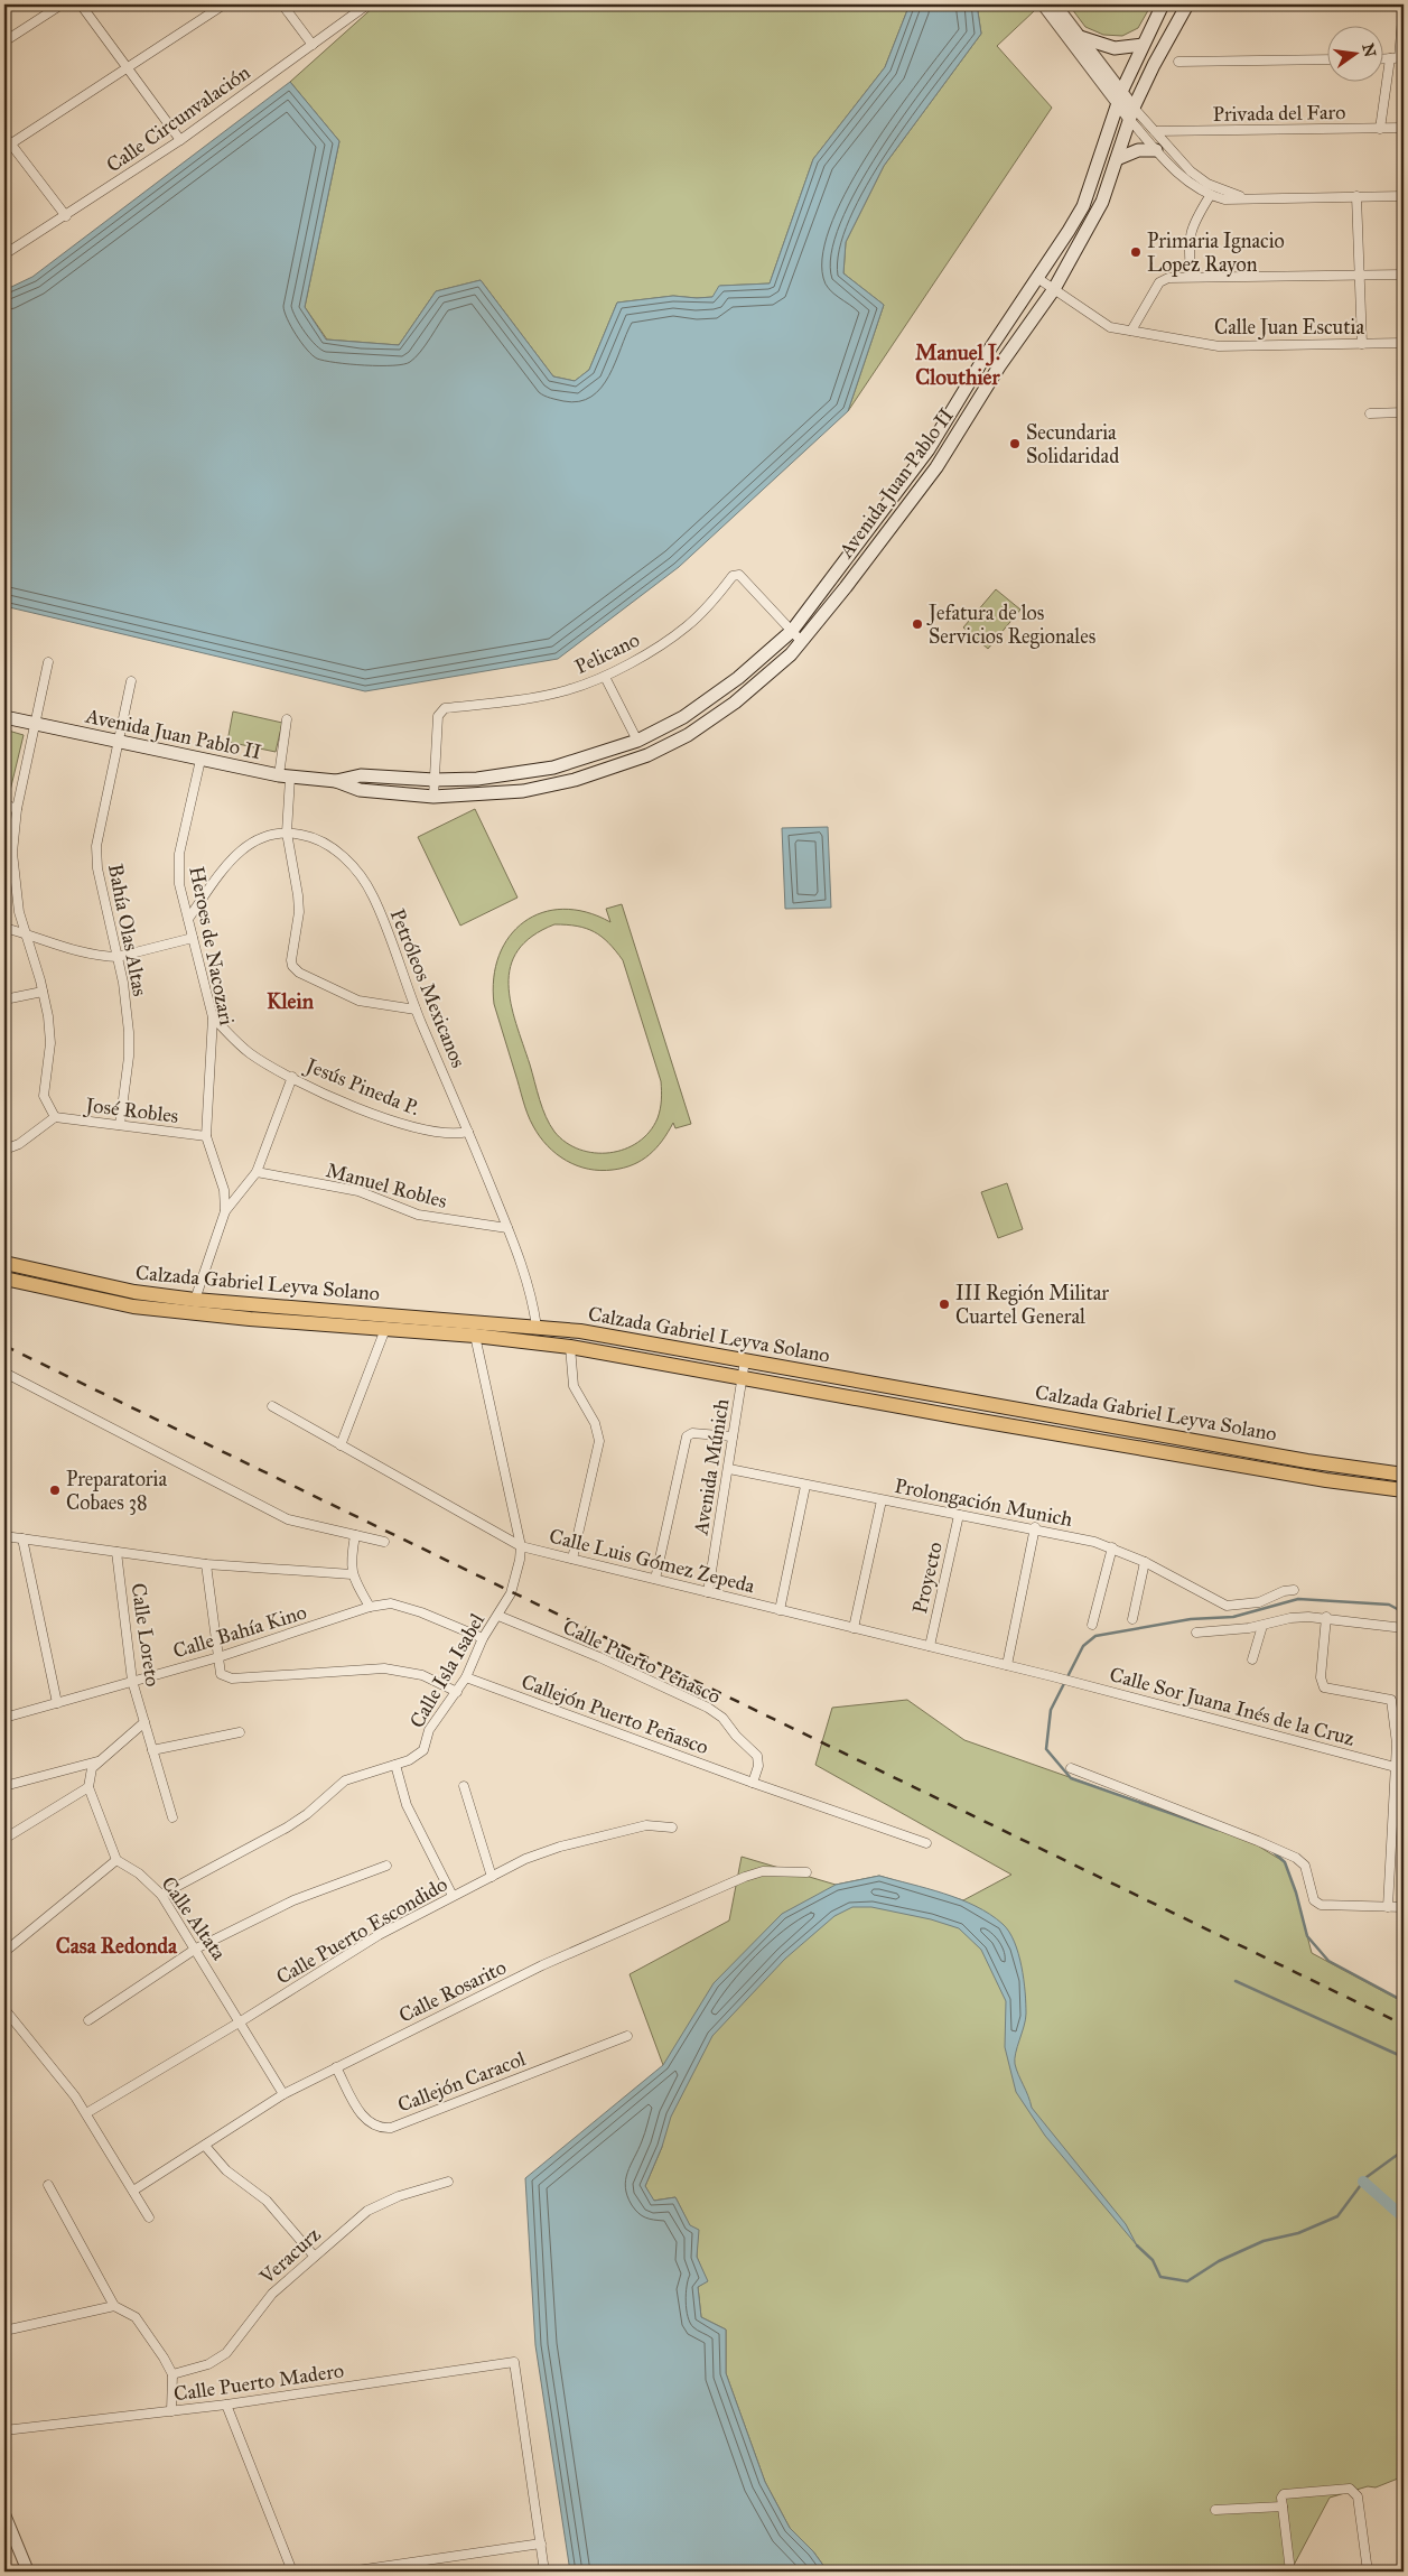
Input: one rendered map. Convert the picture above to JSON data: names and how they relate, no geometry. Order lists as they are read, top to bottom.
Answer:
{
  "streets": {
    "main road": ["Avenida Juan Pablo II", "Calzada Gabriel Leyva Solano"],
    "street": [
      "Privada del Faro",
      "Calle Circunvalación",
      "Calle Juan Escutia",
      "Pelicano",
      "Bahía Olas Altas",
      "Heroes de Nacozari",
      "Petróleos Mexicanos",
      "Jesús Pineda P.",
      "José Robles",
      "Manuel Robles",
      "Avenida Múnich",
      "Prolongación Munich",
      "Calle Luis Gómez Zepeda",
      "Proyecto",
      "Calle Bahía Kino",
      "Calle Loreto",
      "Calle Puerto Peñasco",
      "Calle Isla Isabel",
      "Calle Sor Juana Inés de la Cruz",
      "Callejón Puerto Peñasco",
      "Calle Altata",
      "Calle Puerto Escondido",
      "Calle Rosarito",
      "Callejón Caracol",
      "Veracurz",
      "Calle Puerto Madero"
    ]
  },
  "crossings": [
    ["Calle Juan Escutia", "Avenida Juan Pablo II"],
    ["Avenida Juan Pablo II", "Pelicano"],
    ["Avenida Juan Pablo II", "Bahía Olas Altas"],
    ["Avenida Juan Pablo II", "Heroes de Nacozari"],
    ["Bahía Olas Altas", "José Robles"],
    ["Heroes de Nacozari", "Petróleos Mexicanos"],
    ["Heroes de Nacozari", "Jesús Pineda P."],
    ["Heroes de Nacozari", "José Robles"],
    ["Heroes de Nacozari", "Calzada Gabriel Leyva Solano"],
    ["Petróleos Mexicanos", "Jesús Pineda P."],
    ["Petróleos Mexicanos", "Manuel Robles"],
    ["Petróleos Mexicanos", "Calzada Gabriel Leyva Solano"],
    ["Calzada Gabriel Leyva Solano", "Avenida Múnich"],
    ["Calzada Gabriel Leyva Solano", "Calle Isla Isabel"],
    ["Avenida Múnich", "Prolongación Munich"],
    ["Avenida Múnich", "Calle Luis Gómez Zepeda"],
    ["Prolongación Munich", "Proyecto"],
    ["Calle Luis Gómez Zepeda", "Proyecto"],
    ["Calle Luis Gómez Zepeda", "Calle Isla Isabel"],
    ["Calle Luis Gómez Zepeda", "Calle Sor Juana Inés de la Cruz"],
    ["Calle Bahía Kino", "Calle Loreto"],
    ["Calle Bahía Kino", "Calle Isla Isabel"],
    ["Calle Puerto Peñasco", "Calle Isla Isabel"],
    ["Calle Puerto Peñasco", "Callejón Puerto Peñasco"],
    ["Calle Isla Isabel", "Callejón Puerto Peñasco"],
    ["Calle Isla Isabel", "Calle Altata"],
    ["Calle Altata", "Calle Puerto Escondido"],
    ["Calle Altata", "Calle Rosarito"],
    ["Calle Rosarito", "Callejón Caracol"]
  ],
  "districts": ["Manuel J. Clouthier", "Klein", "Casa Redonda"],
  "places": [
    "Primaria Ignacio Lopez Rayon",
    "Secundaria Solidaridad",
    "Jefatura de los Servicios Regionales",
    "III Región Militar Cuartel General",
    "Preparatoria Cobaes 38"
  ],
  "north": "right"
}
